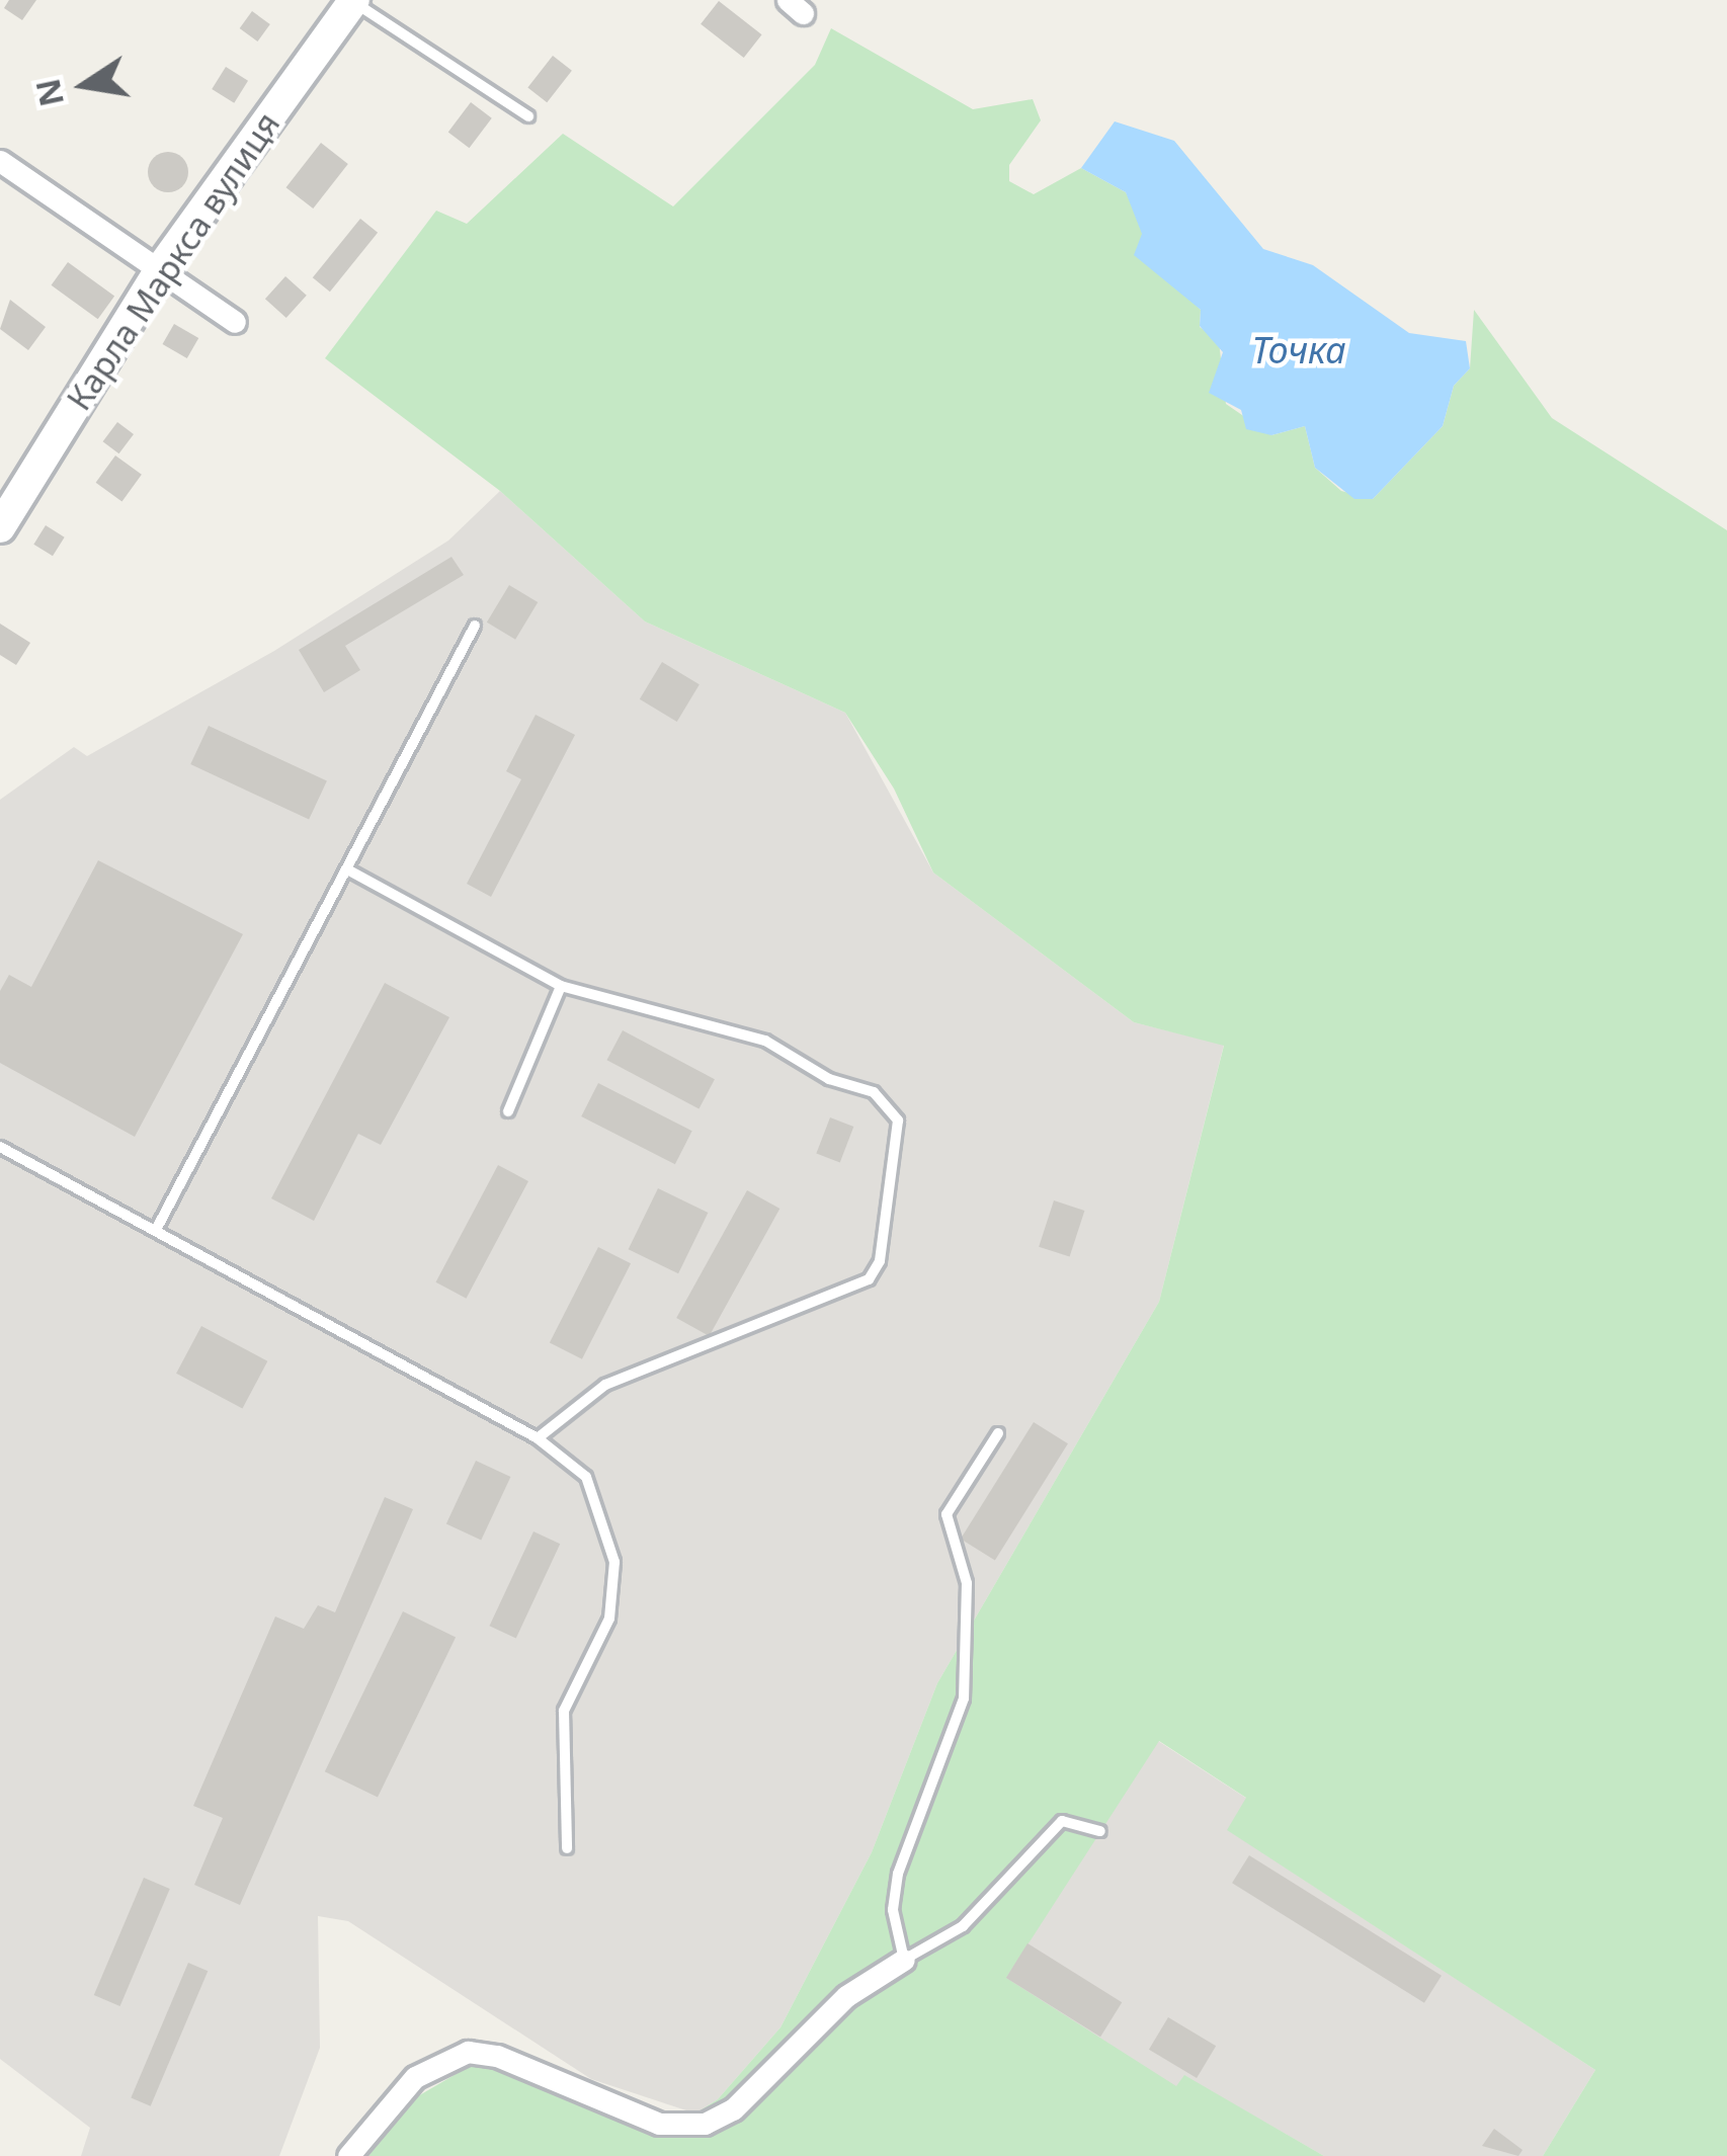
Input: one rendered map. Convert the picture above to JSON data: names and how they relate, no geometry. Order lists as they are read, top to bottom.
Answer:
{
  "streets": {
    "street": ["Карла Маркса вулиця"]
  },
  "water": ["Точка"],
  "north": "left"
}
